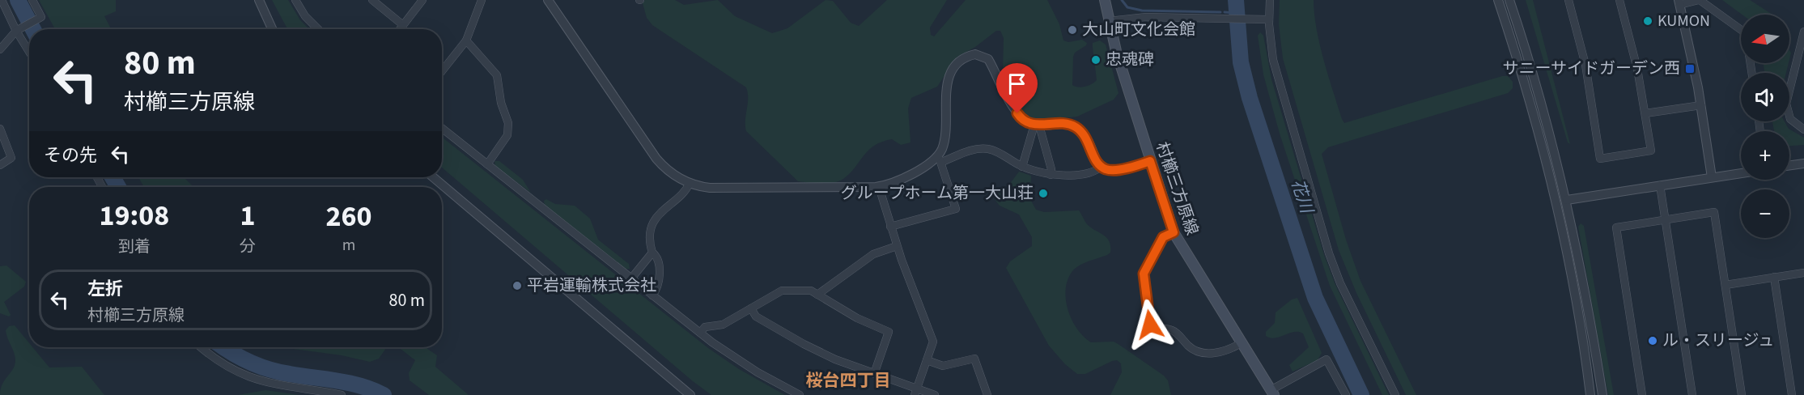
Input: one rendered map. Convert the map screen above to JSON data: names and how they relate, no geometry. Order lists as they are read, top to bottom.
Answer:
{
  "streets": {
    "main road": ["村櫛三方原線"]
  },
  "districts": ["桜台四丁目"],
  "water": ["花川"],
  "places": {
    "other": [
      "KUMON",
      "大山町文化会館",
      "忠魂碑",
      "グループホーム第一大山荘",
      "平岩運輸株式会社",
      "ル・スリージュ"
    ],
    "transit": ["サニーサイドガーデン西"]
  },
  "north": "left",
  "page": {
    "map_buttons": ["+", "−"],
    "turn": ["80 m", "村櫛三方原線"],
    "then": "その先",
    "eta": [
      "19:08",
      "到着",
      "1",
      "分",
      "260",
      "m"
    ],
    "list": [
      {
        "name": "左折",
        "note": "村櫛三方原線",
        "value": "80 m"
      }
    ]
  }
}
